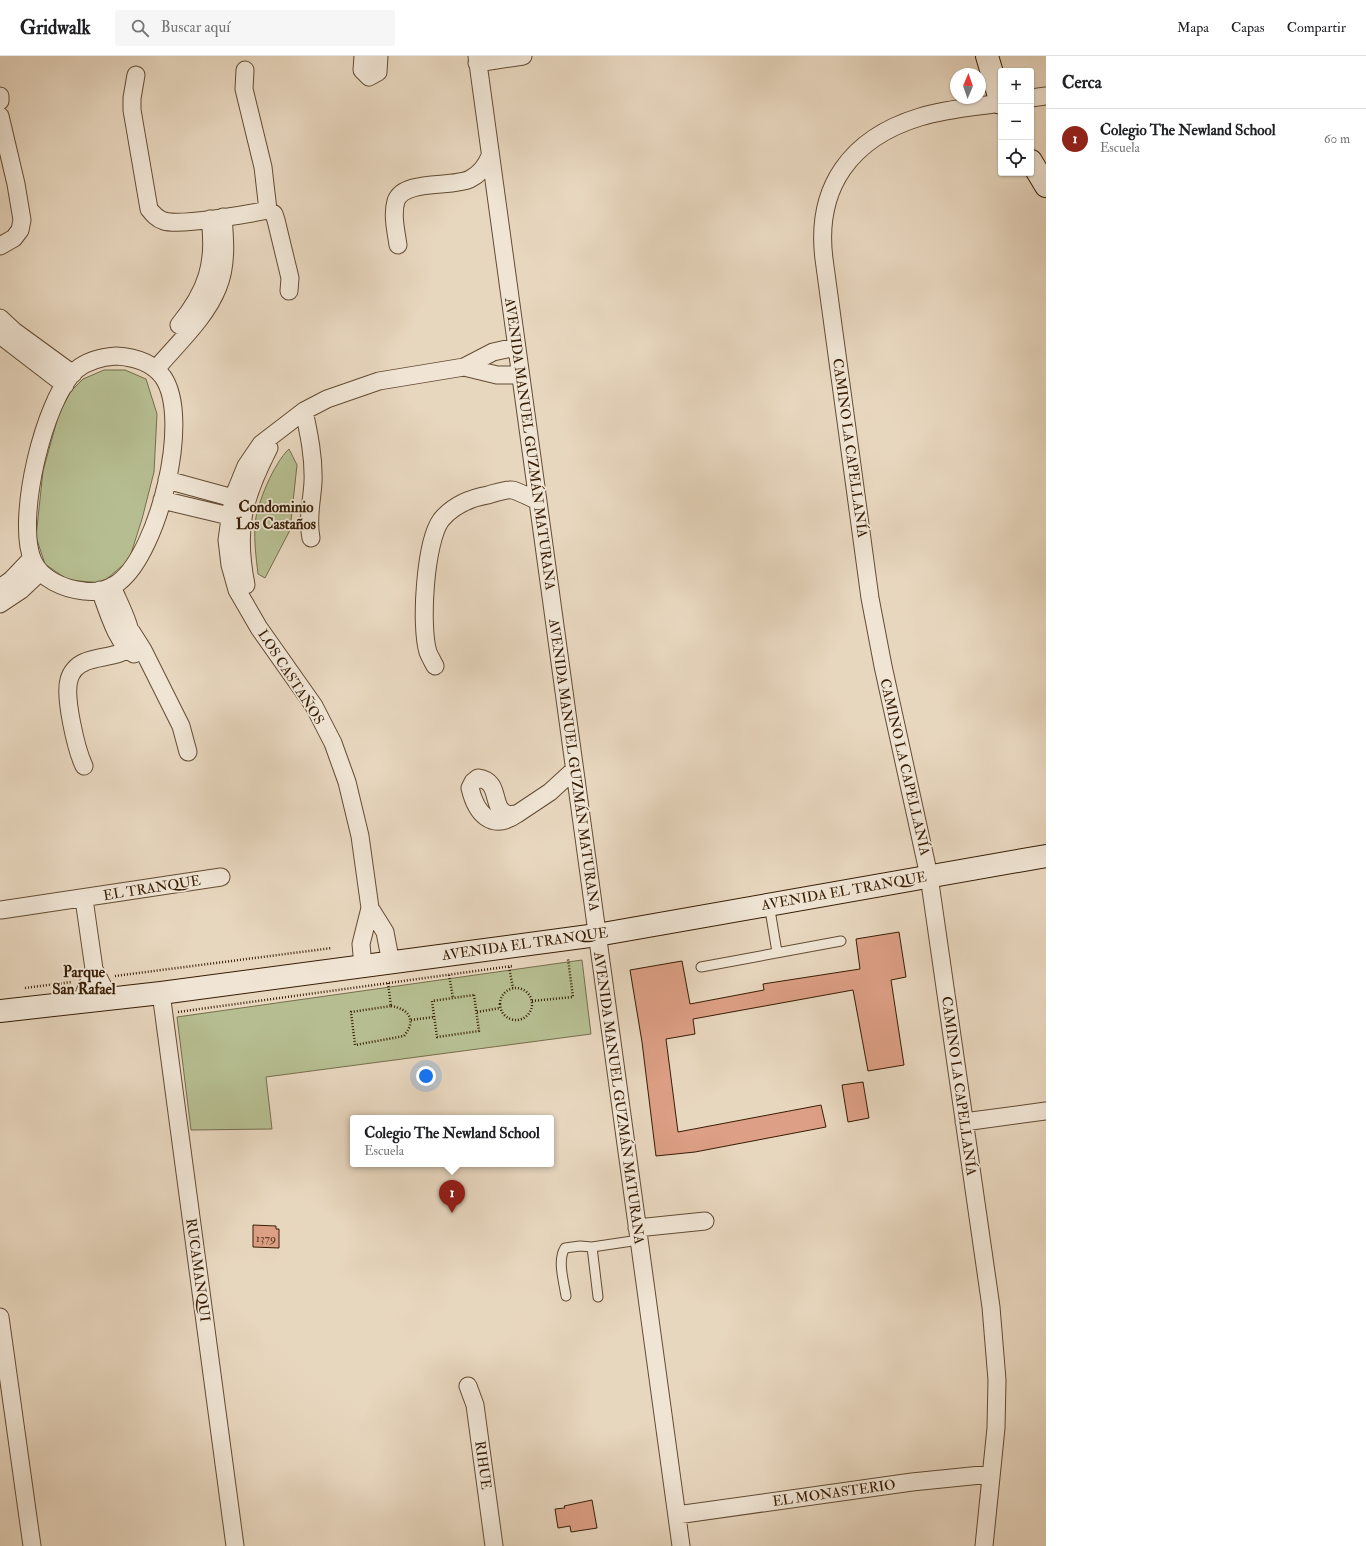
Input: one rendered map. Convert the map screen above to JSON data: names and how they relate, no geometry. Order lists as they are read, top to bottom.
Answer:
{
  "streets": {
    "main road": ["AVENIDA EL TRANQUE"],
    "street": [
      "AVENIDA MANUEL GUZMÁN MATURANA",
      "CAMINO LA CAPELLANÍA",
      "LOS CASTAÑOS",
      "EL TRANQUE",
      "RUCAMANQUI",
      "RIHUE",
      "EL MONASTERIO"
    ]
  },
  "crossings": [
    ["AVENIDA MANUEL GUZMÁN MATURANA", "LOS CASTAÑOS"],
    ["AVENIDA MANUEL GUZMÁN MATURANA", "AVENIDA EL TRANQUE"],
    ["AVENIDA MANUEL GUZMÁN MATURANA", "EL MONASTERIO"],
    ["CAMINO LA CAPELLANÍA", "AVENIDA EL TRANQUE"],
    ["CAMINO LA CAPELLANÍA", "EL MONASTERIO"],
    ["LOS CASTAÑOS", "AVENIDA EL TRANQUE"],
    ["EL TRANQUE", "AVENIDA EL TRANQUE"],
    ["AVENIDA EL TRANQUE", "RUCAMANQUI"]
  ],
  "districts": ["Condominio Los Castaños", "Parque San Rafael"],
  "house_numbers": ["1379"],
  "north": "top",
  "page": {
    "header": "Gridwalk",
    "search": "Buscar aquí",
    "nav": ["Mapa", "Capas", "Compartir"],
    "heading": "Cerca",
    "map_buttons": ["+", "−"],
    "list": [
      {
        "mark": "1",
        "name": "Colegio The Newland School",
        "note": "Escuela",
        "value": "60 m"
      }
    ],
    "popup": ["Colegio The Newland School", "Escuela"],
    "pins": "1"
  }
}
